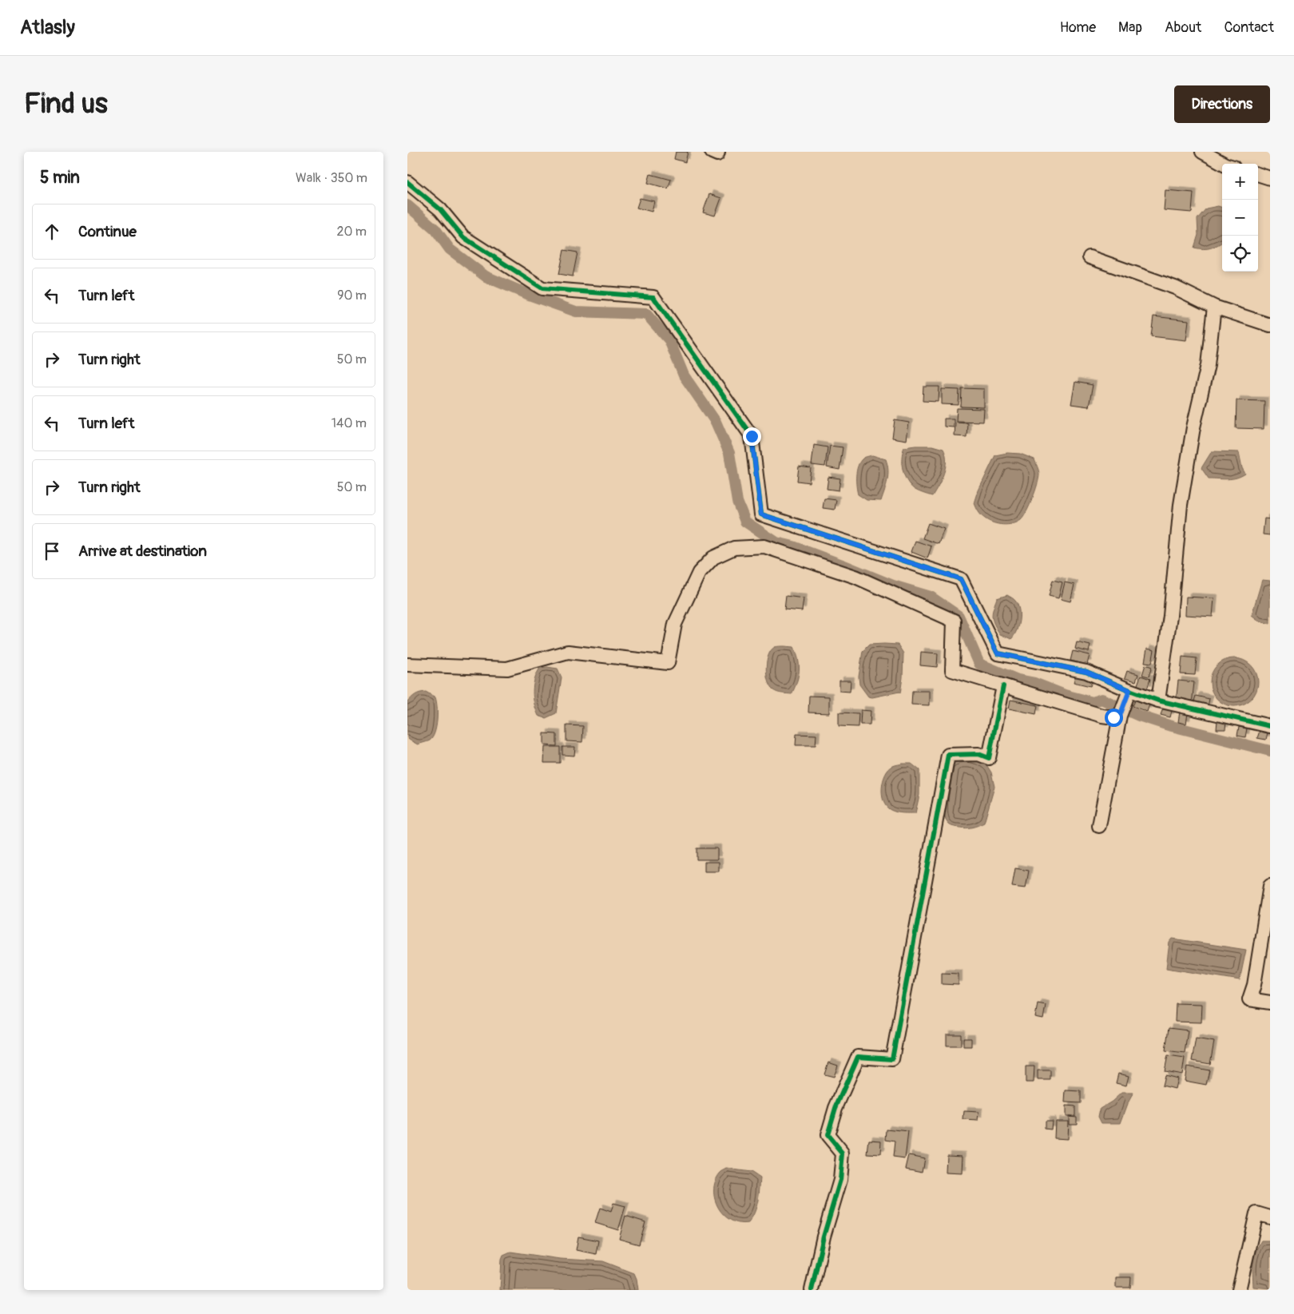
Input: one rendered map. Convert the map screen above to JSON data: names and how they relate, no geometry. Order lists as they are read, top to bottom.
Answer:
{
  "page": {
    "header": "Atlasly",
    "nav": [
      "Home",
      "Map",
      "About",
      "Contact"
    ],
    "buttons": "Directions",
    "title": "Find us",
    "heading": ["5 min", "Walk · 350 m"],
    "map_buttons": ["+", "−"],
    "list": [
      ["Continue", "20 m"],
      ["Turn left", "90 m"],
      ["Turn right", "50 m"],
      ["Turn left", "140 m"],
      ["Turn right", "50 m"],
      "Arrive at destination"
    ]
  }
}
